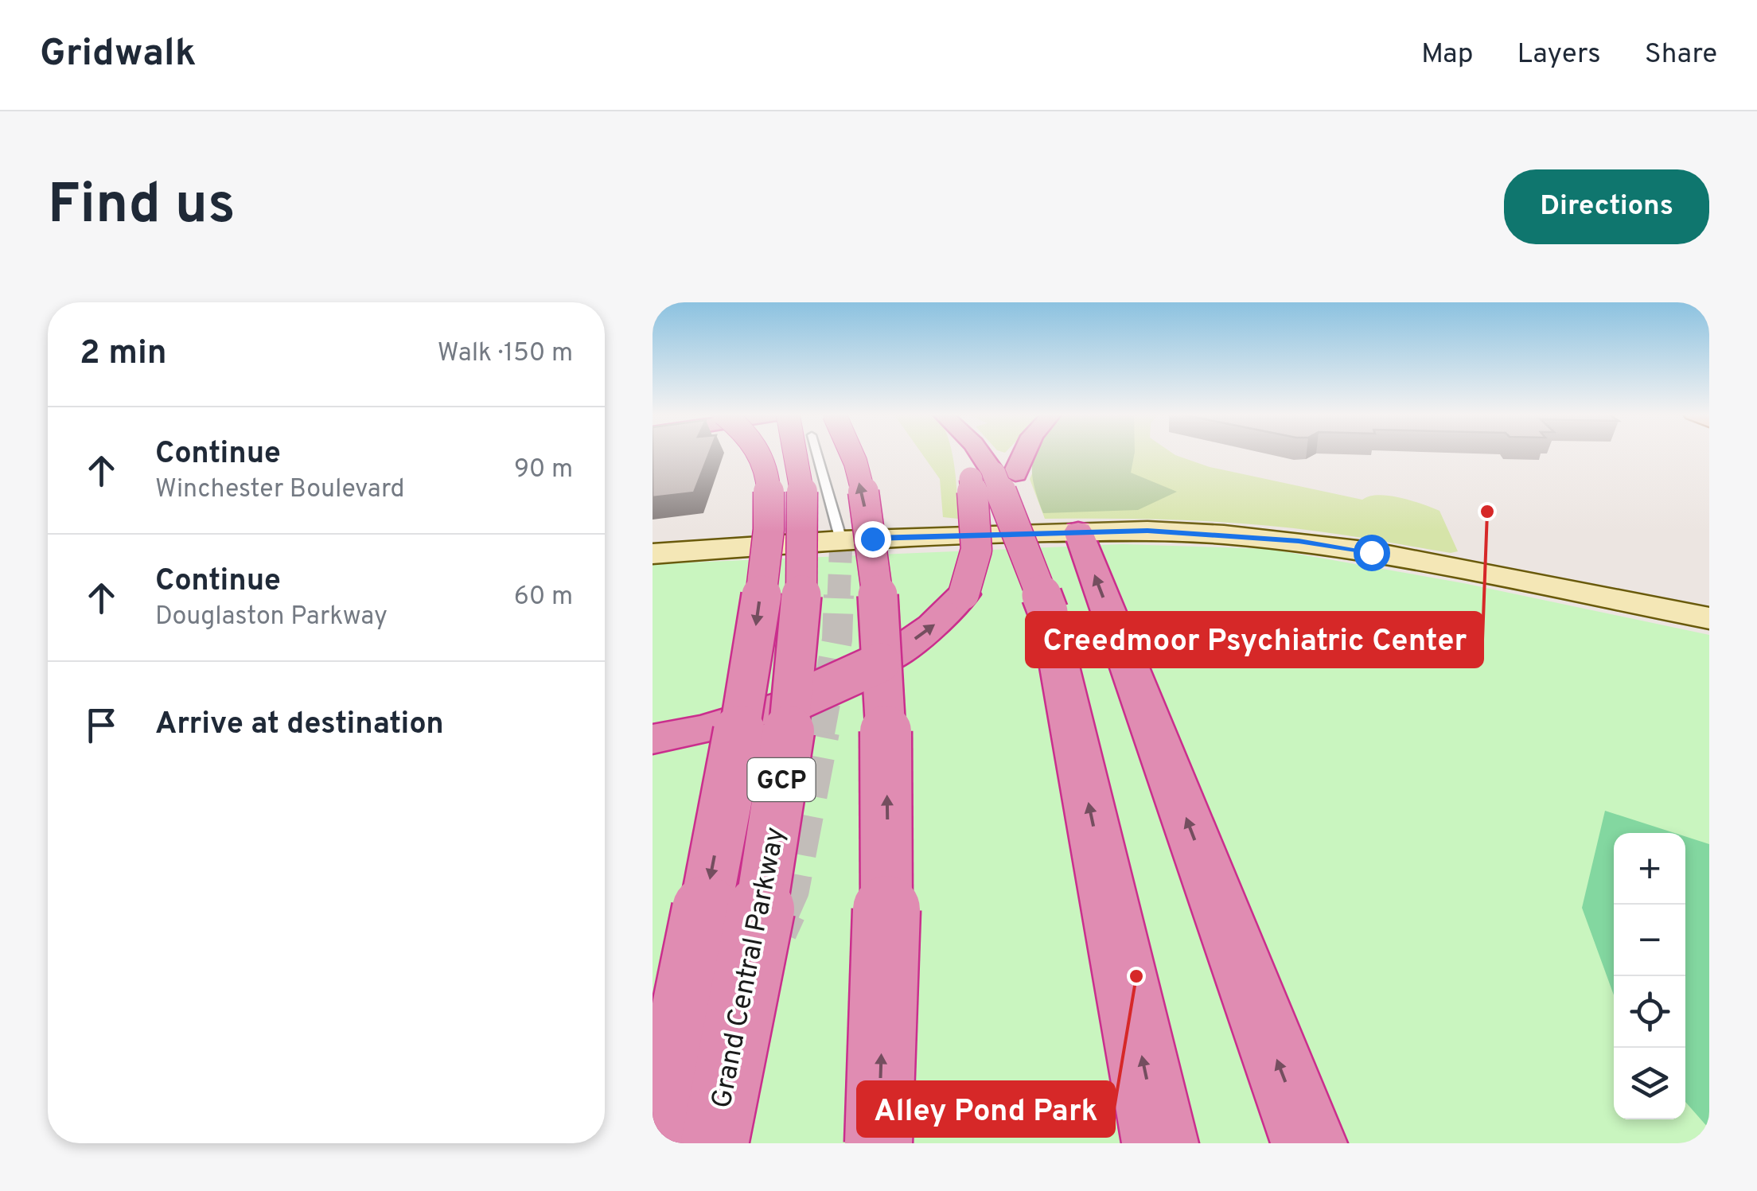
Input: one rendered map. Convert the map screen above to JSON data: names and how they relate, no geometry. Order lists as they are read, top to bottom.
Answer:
{
  "streets": {
    "highway": ["GCP", "Grand Central Parkway"]
  },
  "places": ["Creedmoor Psychiatric Center", "Alley Pond Park"],
  "page": {
    "header": "Gridwalk",
    "nav": ["Map", "Layers", "Share"],
    "buttons": "Directions",
    "title": "Find us",
    "heading": ["2 min", "Walk · 150 m"],
    "list": [
      ["Continue", "Winchester Boulevard", "90 m"],
      ["Continue", "Douglaston Parkway", "60 m"],
      "Arrive at destination"
    ],
    "map_buttons": ["+", "−"]
  }
}
